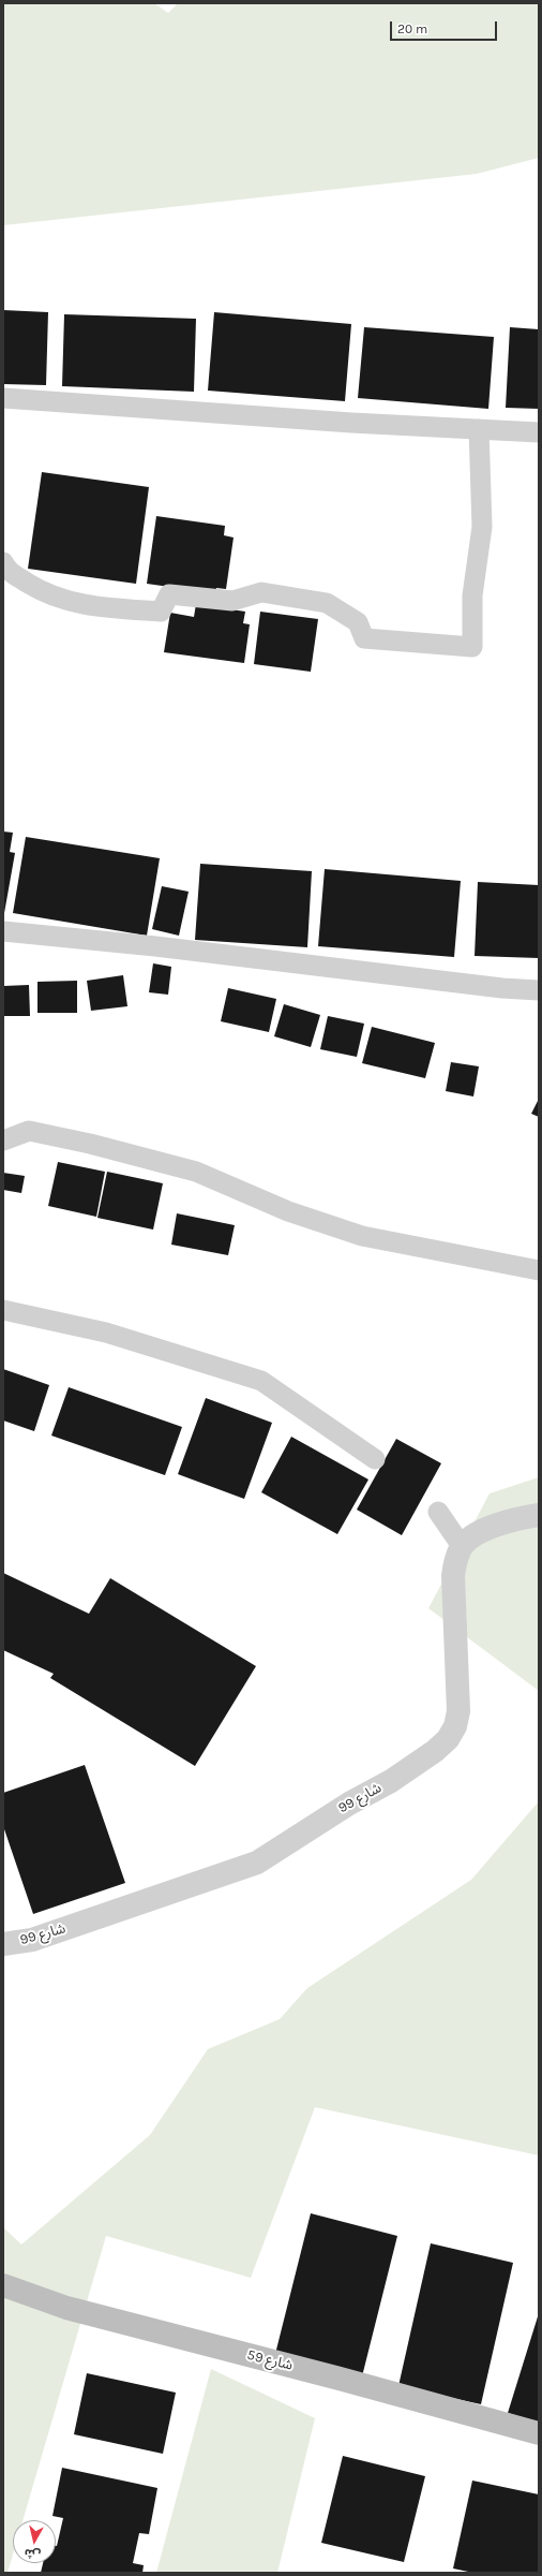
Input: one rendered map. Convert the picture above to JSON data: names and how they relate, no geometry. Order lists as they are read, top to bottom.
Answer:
{
  "streets": {
    "street": ["شارع 99", "شارع 59"]
  },
  "scale_bar": "20 m",
  "north": "bottom"
}
